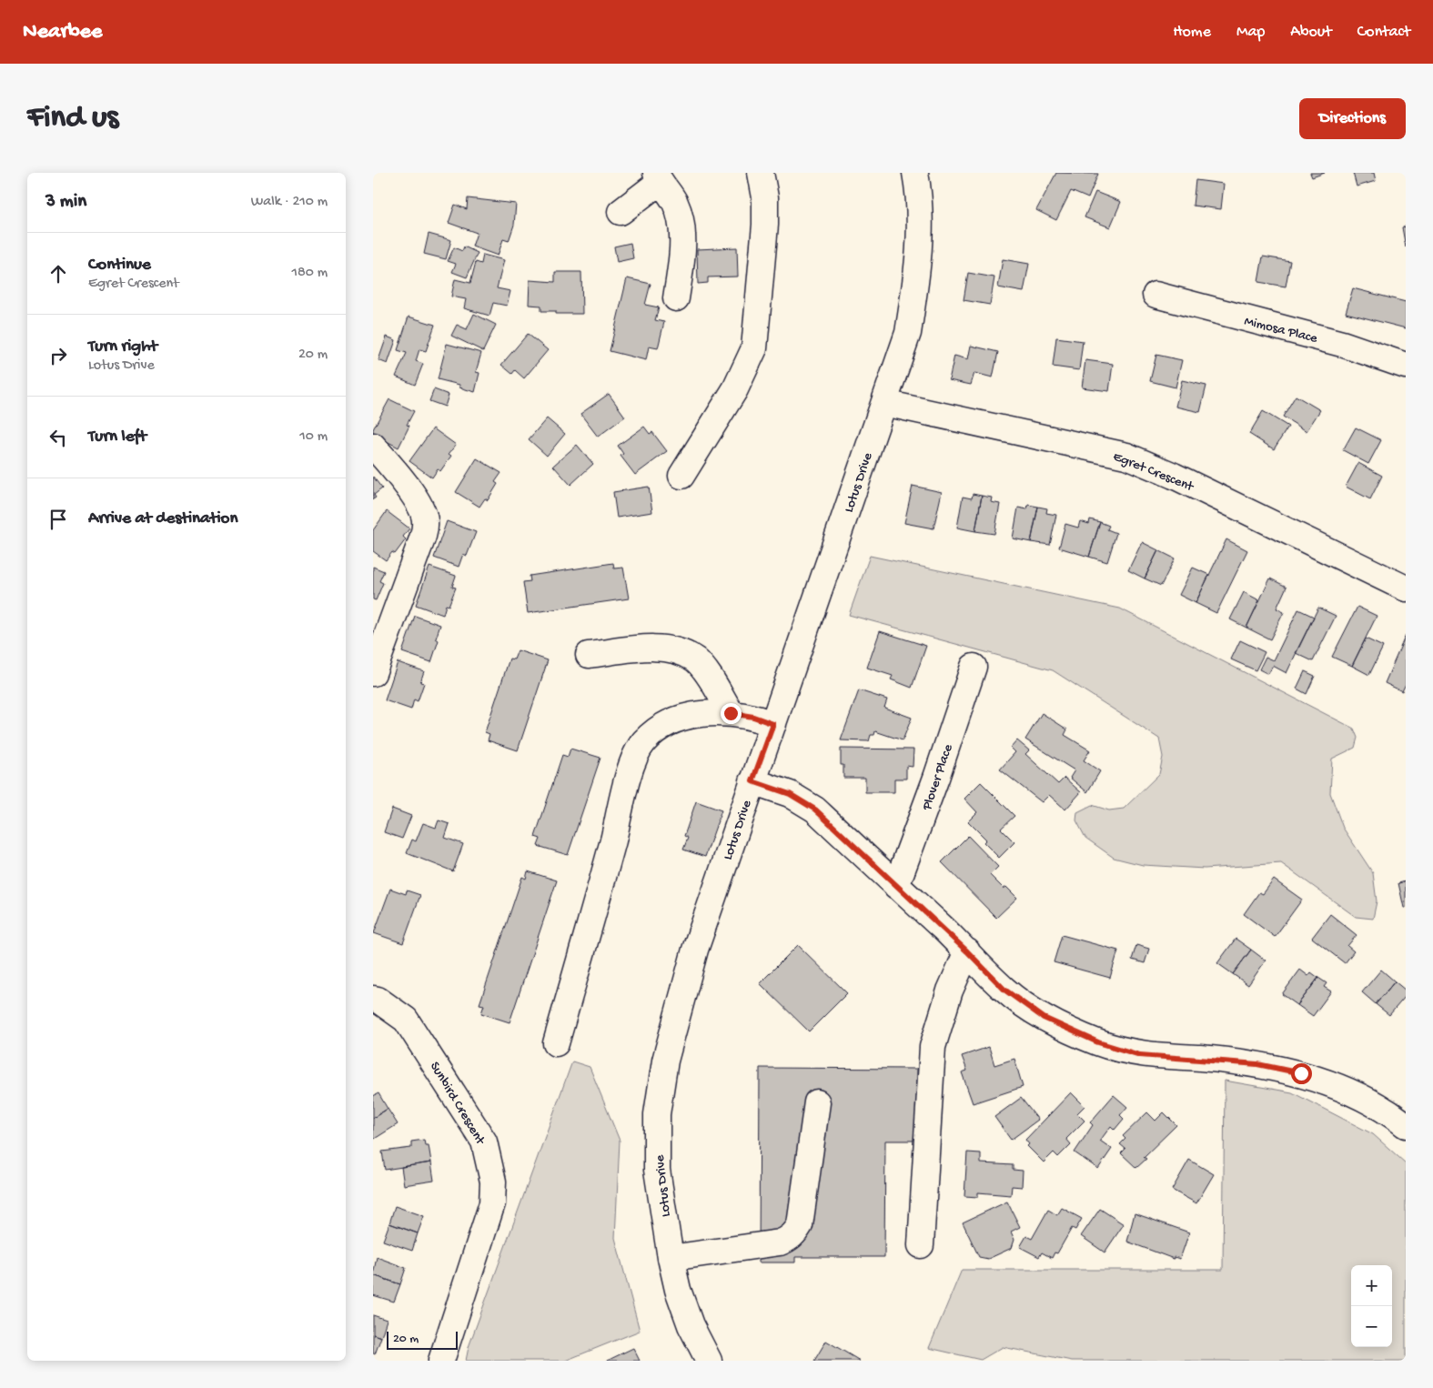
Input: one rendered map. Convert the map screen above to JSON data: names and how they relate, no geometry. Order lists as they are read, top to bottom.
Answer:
{
  "streets": {
    "street": [
      "Mimosa Place",
      "Egret Crescent",
      "Lotus Drive",
      "Plover Place",
      "Sunbird Crescent"
    ]
  },
  "crossings": [
    ["Egret Crescent", "Lotus Drive"]
  ],
  "scale_bar": "20 m",
  "page": {
    "header": "Nearbee",
    "nav": [
      "Home",
      "Map",
      "About",
      "Contact"
    ],
    "buttons": "Directions",
    "title": "Find us",
    "heading": ["3 min", "Walk · 210 m"],
    "list": [
      ["Continue", "Egret Crescent", "180 m"],
      ["Turn right", "Lotus Drive", "20 m"],
      ["Turn left", "10 m"],
      "Arrive at destination"
    ],
    "map_buttons": ["+", "−"],
    "scale": "20 m"
  }
}
